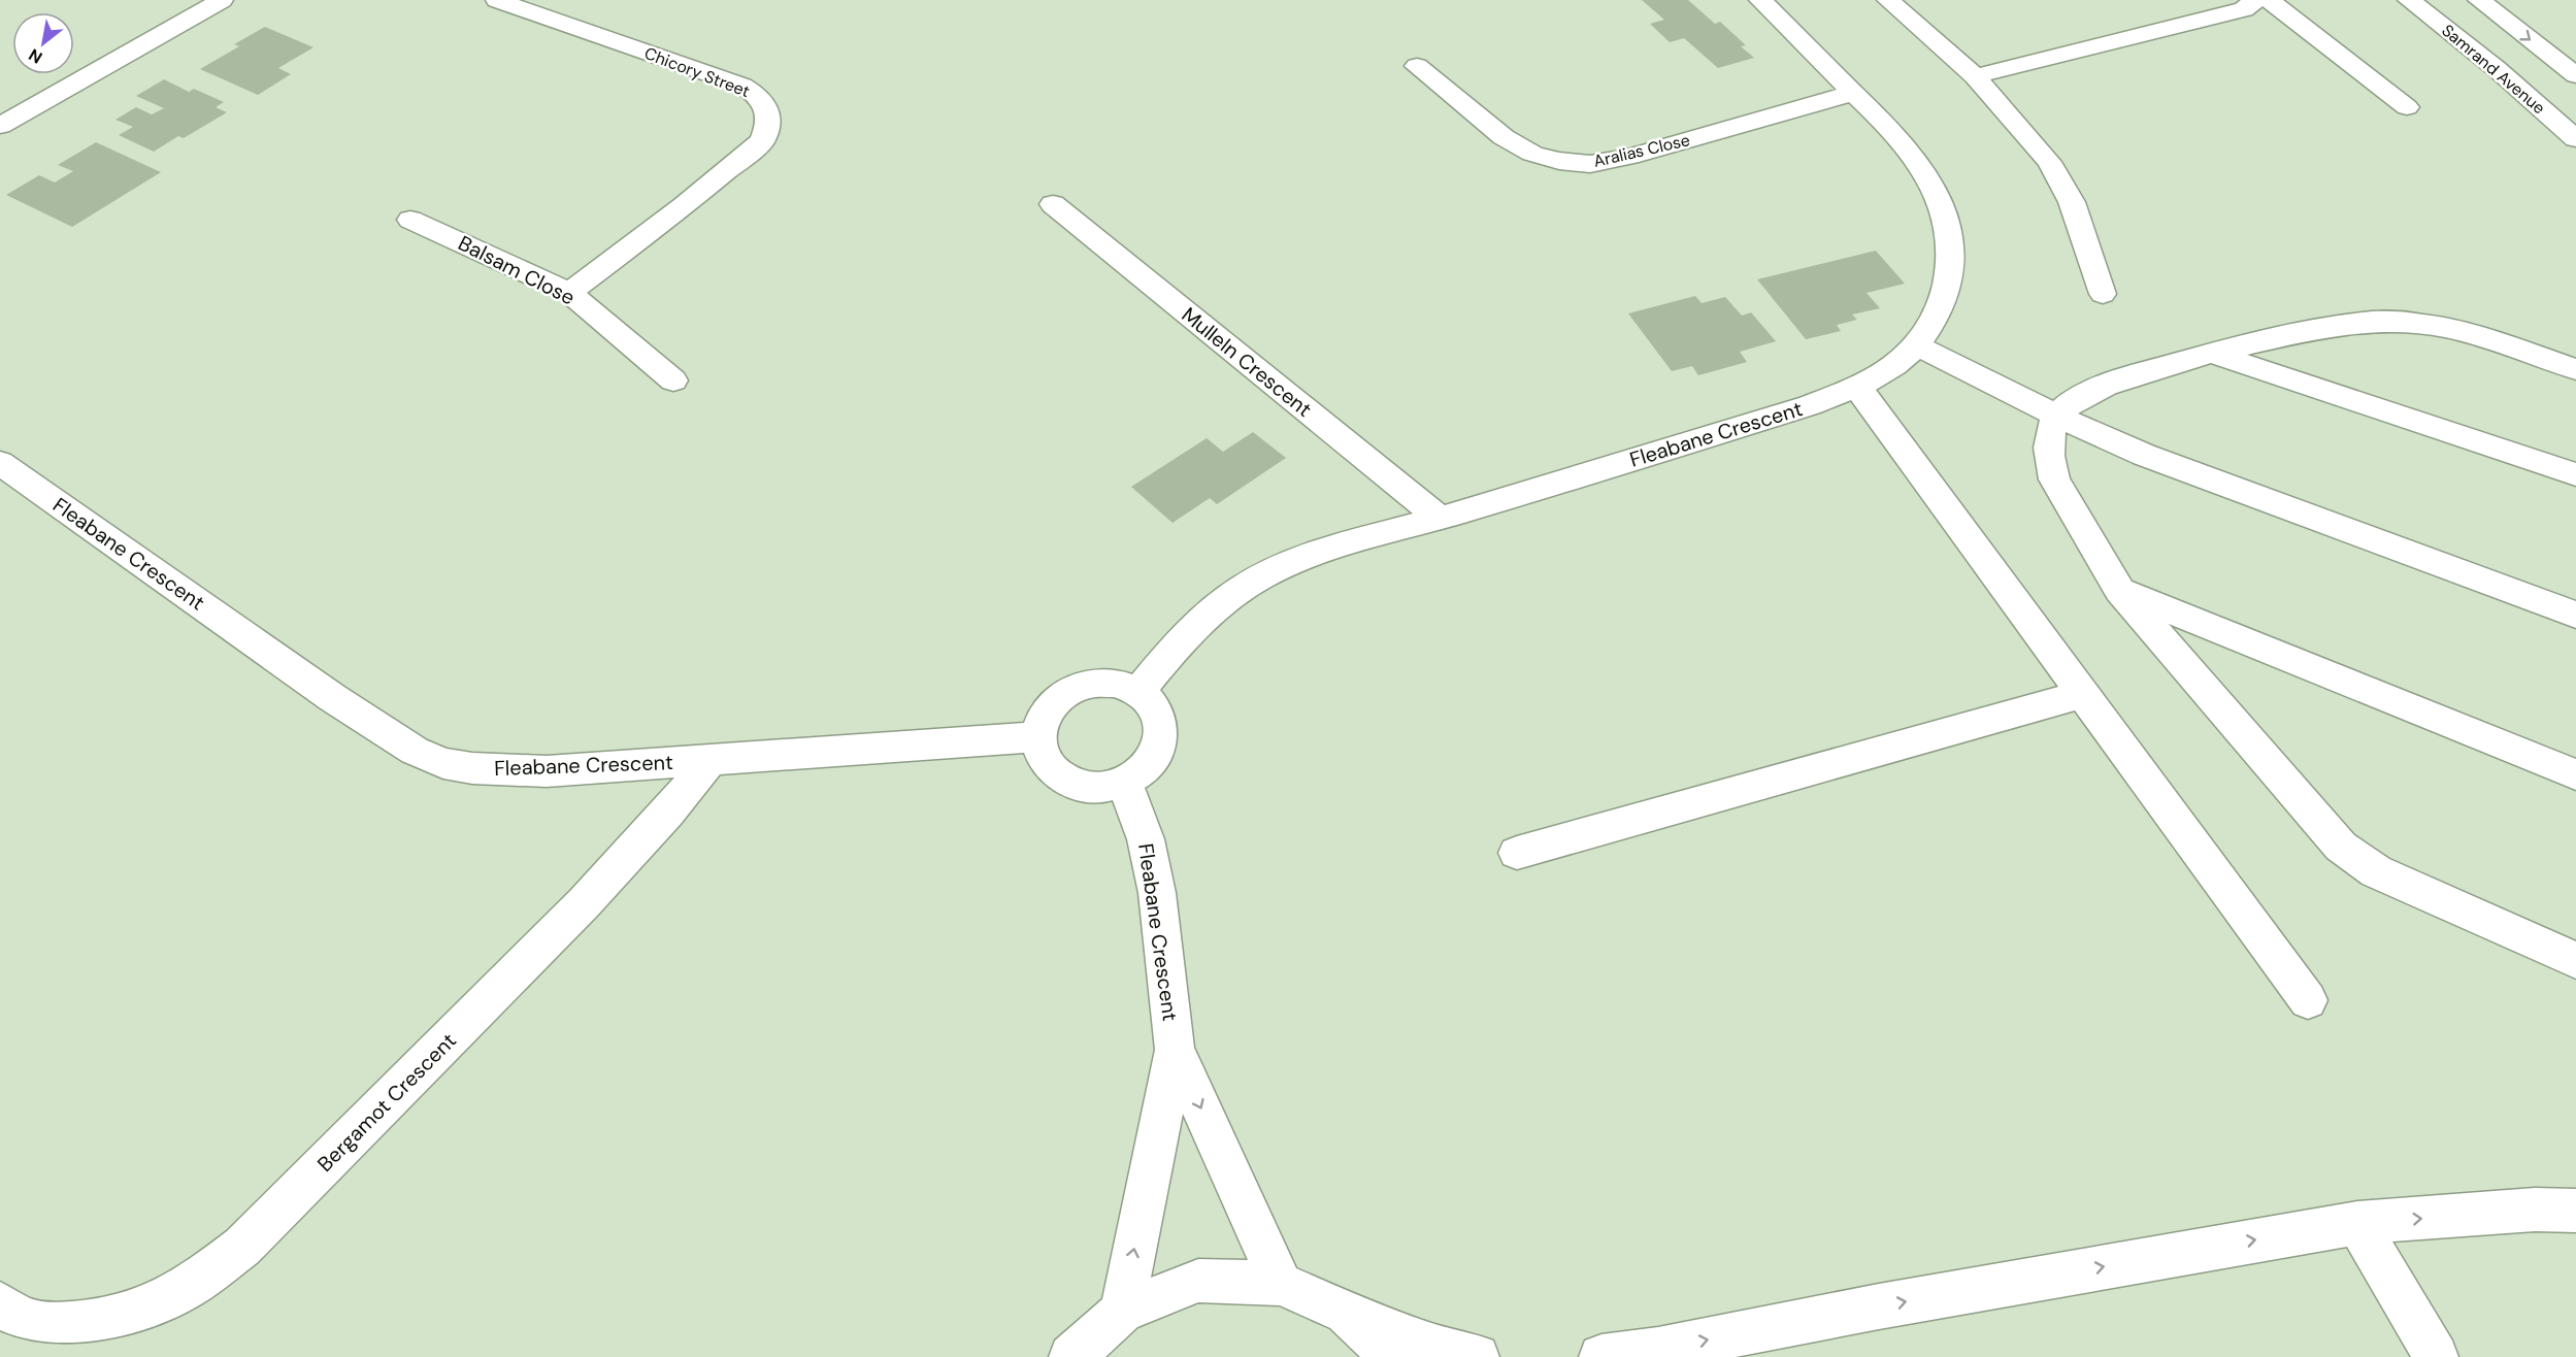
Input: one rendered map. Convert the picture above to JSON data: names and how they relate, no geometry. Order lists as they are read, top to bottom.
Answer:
{
  "streets": {
    "street": [
      "Samrand Avenue",
      "Chicory Street",
      "Aralias Close",
      "Balsam Close",
      "MulleIn Crescent",
      "Fleabane Crescent",
      "Bergamot Crescent"
    ]
  },
  "crossings": [
    ["Chicory Street", "Balsam Close"],
    ["Aralias Close", "Fleabane Crescent"],
    ["MulleIn Crescent", "Fleabane Crescent"],
    ["Fleabane Crescent", "Bergamot Crescent"]
  ],
  "north": "bottom left"
}
